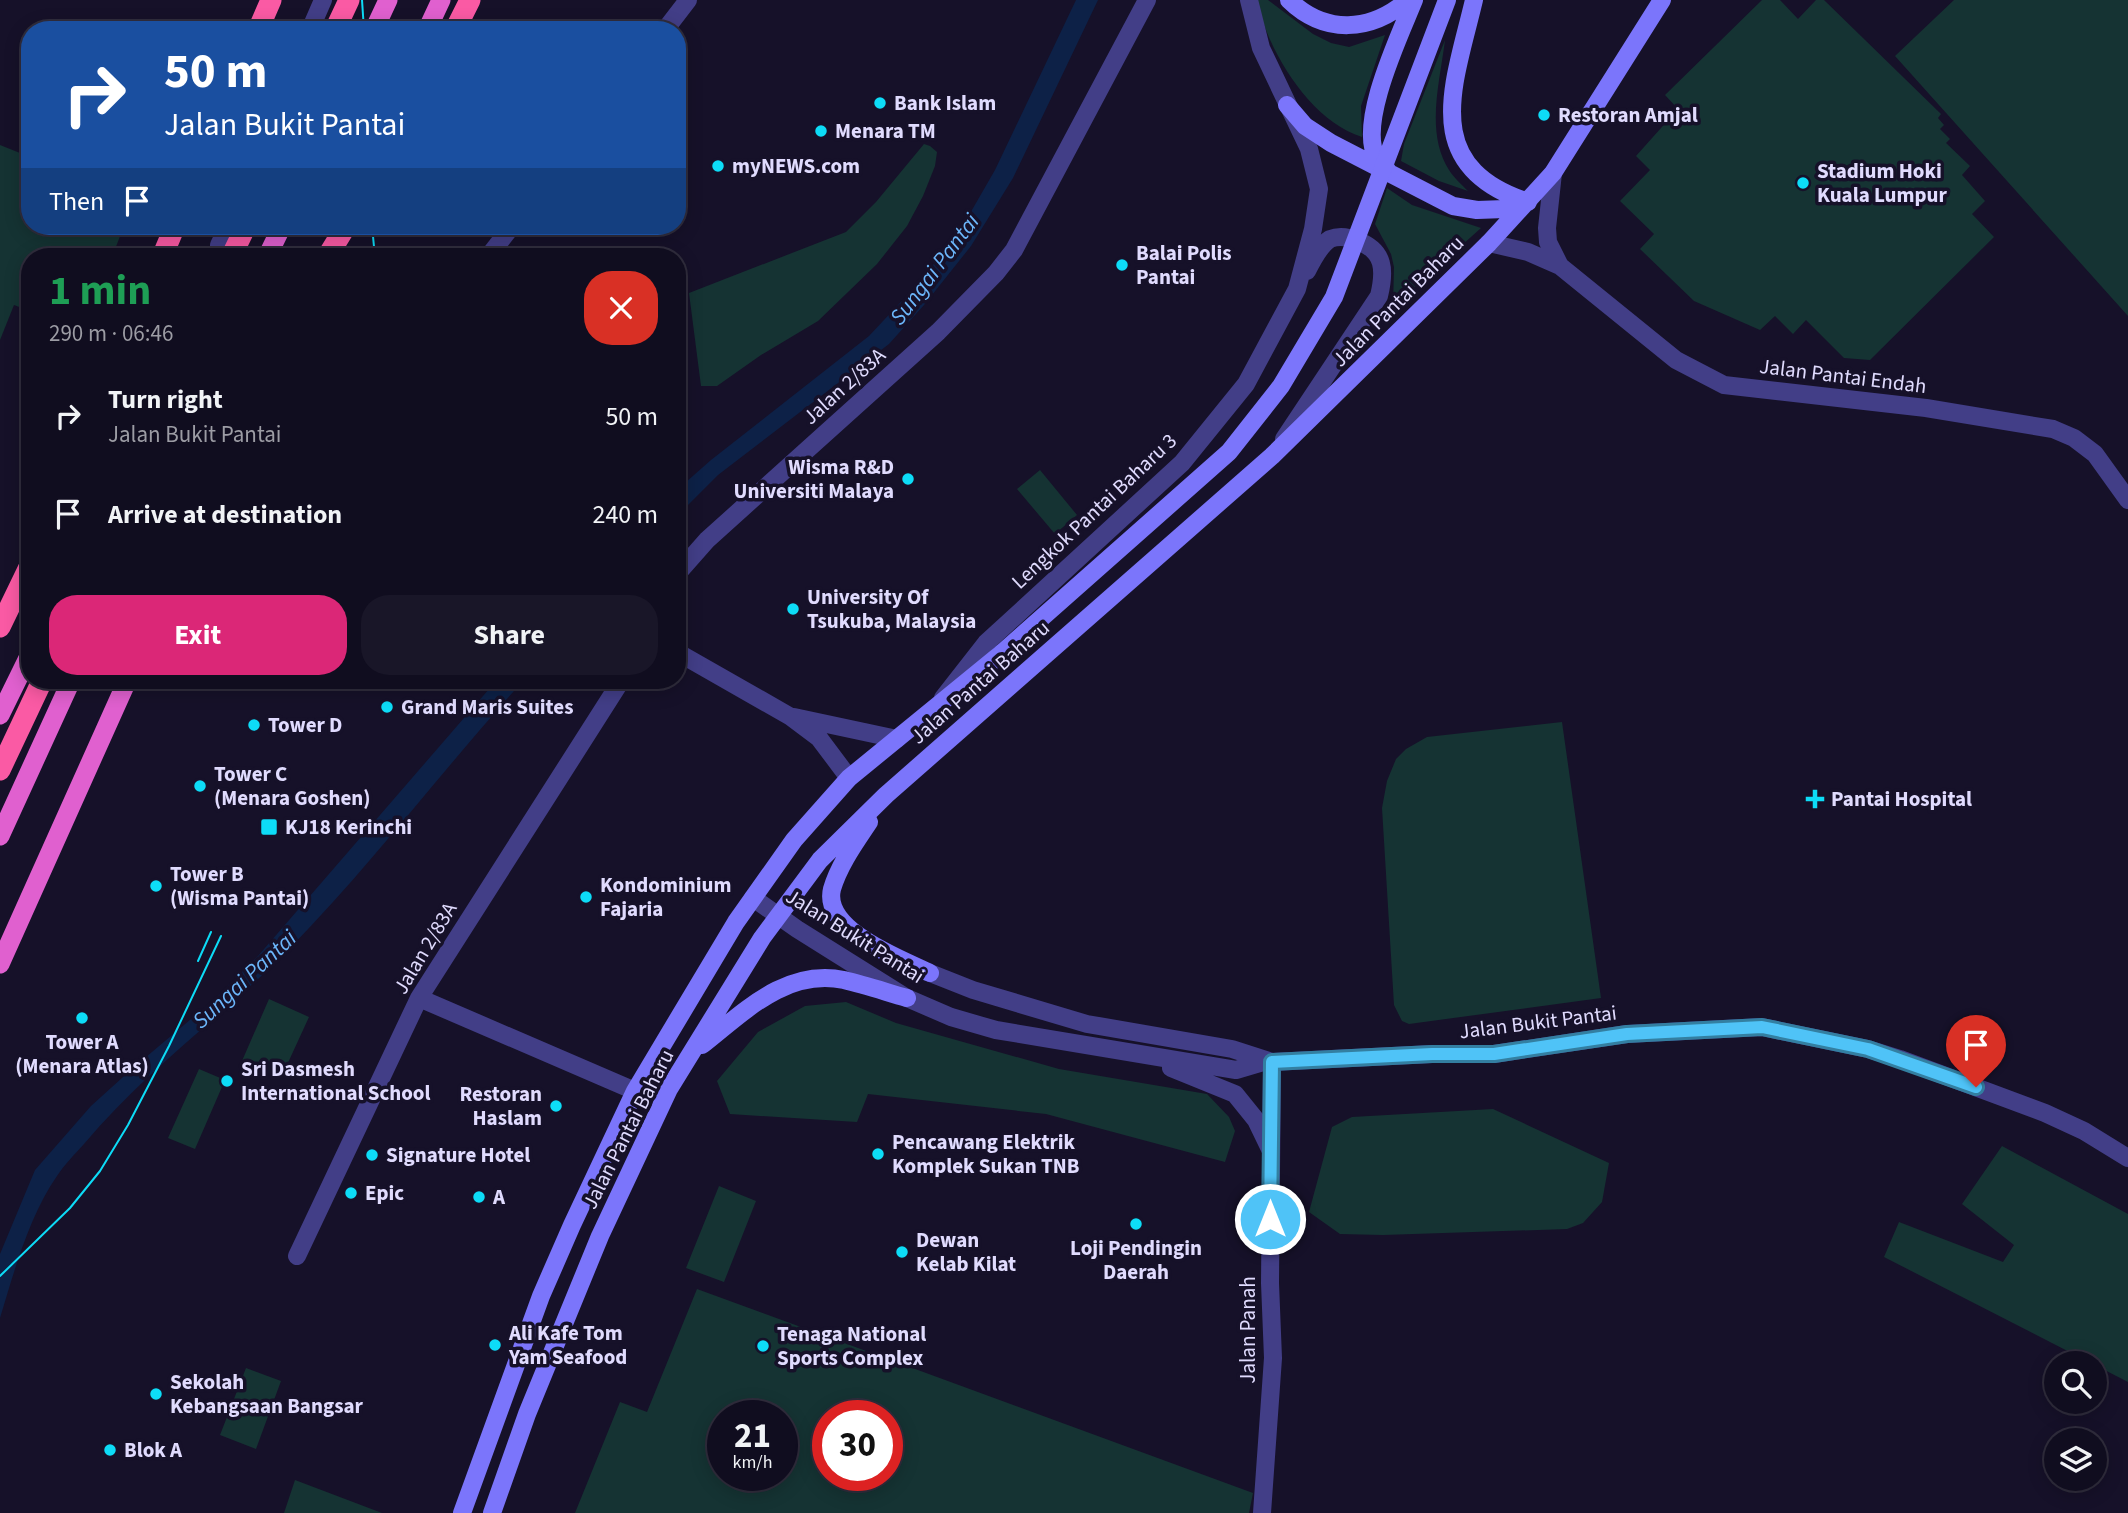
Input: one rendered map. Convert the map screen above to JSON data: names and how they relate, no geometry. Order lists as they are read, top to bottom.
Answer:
{
  "streets": {
    "main road": ["Jalan Pantai Baharu"],
    "street": [
      "Jalan Pantai Endah",
      "Jalan 2/83A",
      "Lengkok Pantai Baharu 3",
      "Jalan Bukit Pantai",
      "Jalan Panah"
    ]
  },
  "crossings": [
    ["Jalan Pantai Baharu", "Jalan Pantai Endah"],
    ["Jalan Pantai Baharu", "Lengkok Pantai Baharu 3"],
    ["Jalan Pantai Baharu", "Jalan Bukit Pantai"],
    ["Jalan Bukit Pantai", "Jalan Panah"]
  ],
  "water": ["Sungai Pantai"],
  "places": {
    "other": [
      "Bank Islam",
      "Restoran Amjal",
      "Menara TM",
      "myNEWS.com",
      "Stadium Hoki Kuala Lumpur",
      "Balai Polis Pantai",
      "Wisma R&D Universiti Malaya",
      "University Of Tsukuba, Malaysia",
      "Grand Maris Suites",
      "Tower D",
      "Tower C (Menara Goshen)",
      "Tower B (Wisma Pantai)",
      "Kondominium Fajaria",
      "Tower A (Menara Atlas)",
      "Sri Dasmesh International School",
      "Restoran Haslam",
      "Pencawang Elektrik Komplek Sukan TNB",
      "Signature Hotel",
      "Epic",
      "A",
      "Loji Pendingin Daerah",
      "Dewan Kelab Kilat",
      "Ali Kafe Tom Yam Seafood",
      "Tenaga National Sports Complex",
      "Sekolah Kebangsaan Bangsar",
      "Blok A"
    ],
    "health": ["Pantai Hospital"],
    "transit": ["KJ18 Kerinchi"]
  },
  "page": {
    "turn": ["50 m", "Jalan Bukit Pantai"],
    "then": "Then",
    "heading": ["1 min", "290 m · 06:46"],
    "list": [
      {
        "name": "Turn right",
        "note": "Jalan Bukit Pantai",
        "value": "50 m"
      },
      {
        "name": "Arrive at destination",
        "value": "240 m"
      }
    ],
    "buttons": ["Exit", "Share"],
    "speed": "21 km/h",
    "limit": "30"
  }
}
